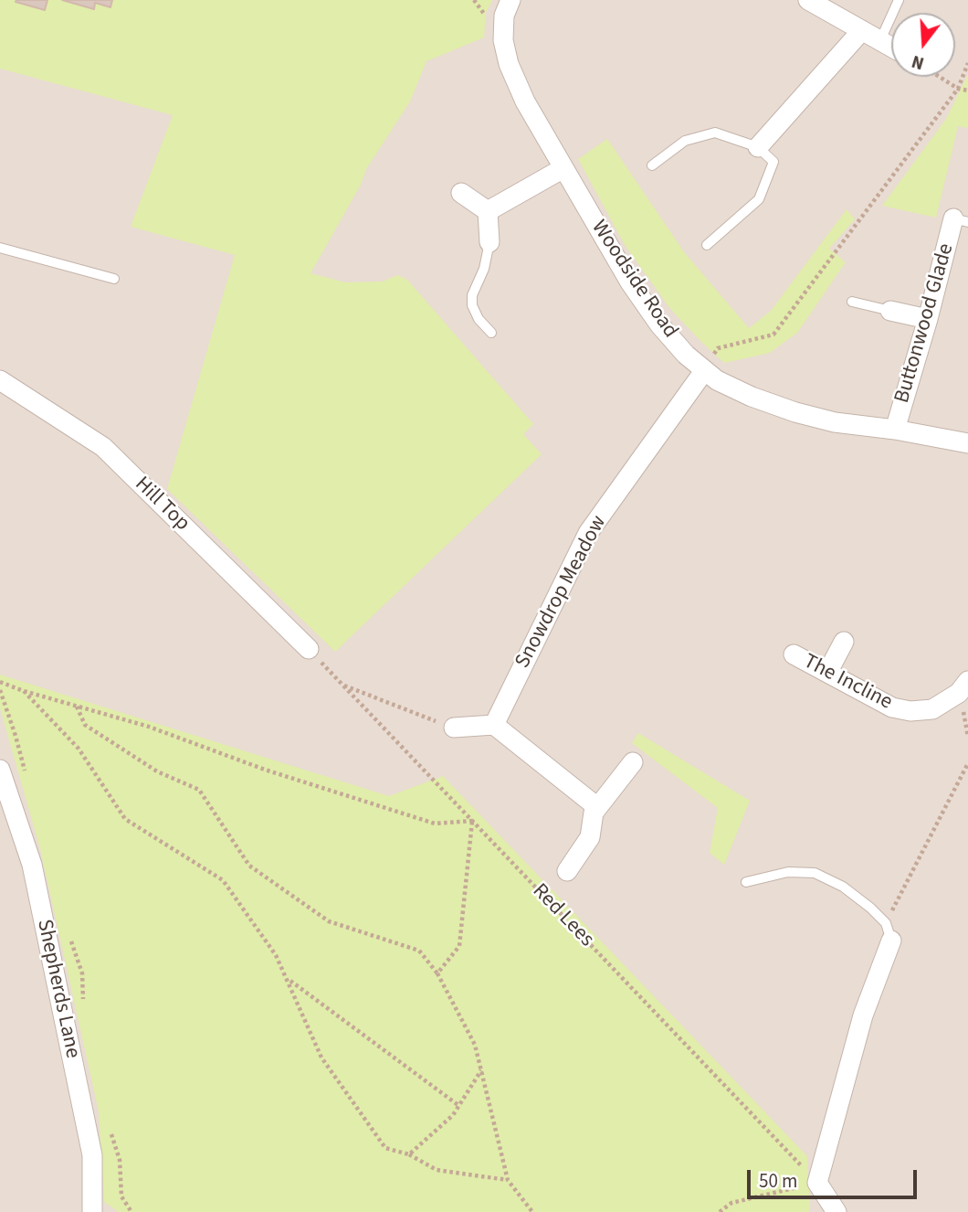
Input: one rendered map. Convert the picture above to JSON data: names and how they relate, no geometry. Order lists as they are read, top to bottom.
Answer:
{
  "streets": {
    "street": [
      "Woodside Road",
      "Buttonwood Glade",
      "Hill Top",
      "Snowdrop Meadow",
      "The Incline",
      "Shepherds Lane"
    ],
    "path": ["Red Lees"]
  },
  "crossings": [
    ["Woodside Road", "Buttonwood Glade"],
    ["Woodside Road", "Snowdrop Meadow"],
    ["Hill Top", "Red Lees"]
  ],
  "scale_bar": "50 m",
  "north": "bottom"
}
